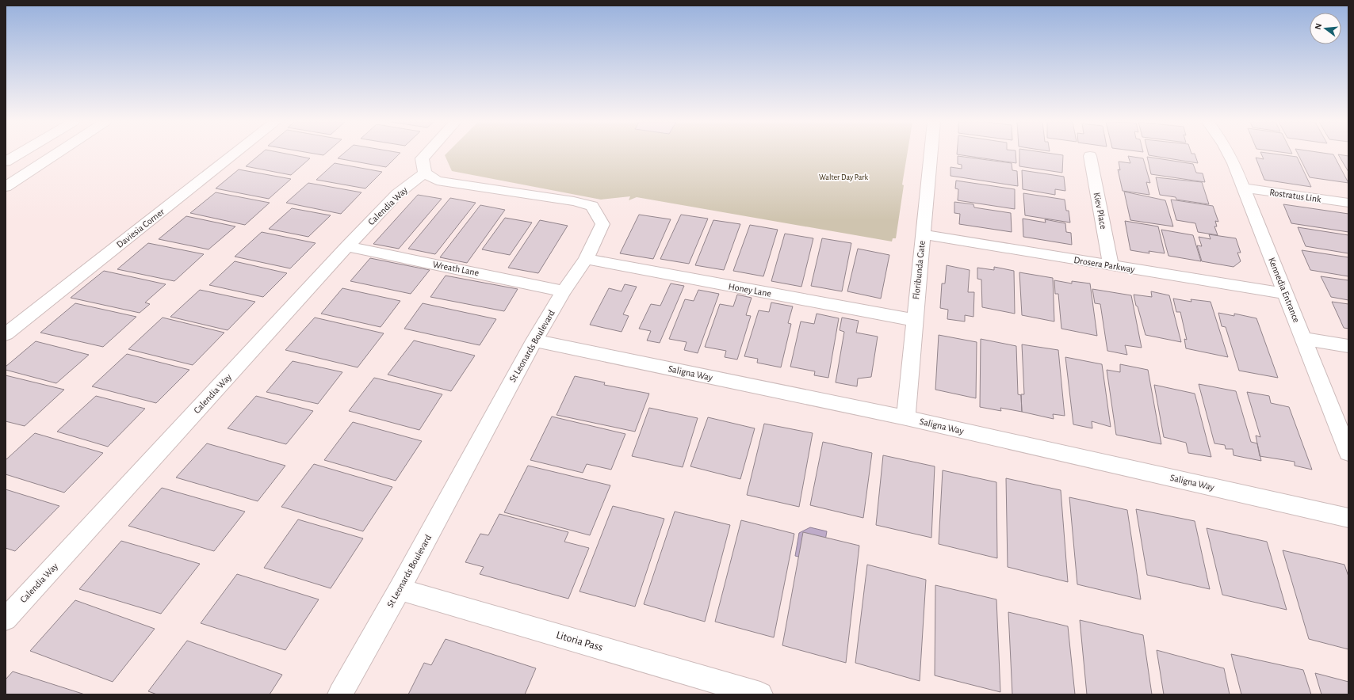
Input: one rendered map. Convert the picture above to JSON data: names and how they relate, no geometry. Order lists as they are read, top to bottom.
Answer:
{
  "streets": {
    "street": [
      "Rostratus Link",
      "Calendia Way",
      "Kiev Place",
      "Daviesia Corner",
      "Drosera Parkway",
      "Wreath Lane",
      "Floribunda Gate",
      "Honey Lane",
      "Kennedia Entrance",
      "St Leonards Boulevard",
      "Saligna Way",
      "Litoria Pass"
    ]
  },
  "crossings": [
    ["Rostratus Link", "Kennedia Entrance"],
    ["Calendia Way", "Wreath Lane"],
    ["Calendia Way", "St Leonards Boulevard"],
    ["Kiev Place", "Drosera Parkway"],
    ["Drosera Parkway", "Floribunda Gate"],
    ["Drosera Parkway", "Kennedia Entrance"],
    ["Wreath Lane", "St Leonards Boulevard"],
    ["Floribunda Gate", "Honey Lane"],
    ["Floribunda Gate", "Saligna Way"],
    ["Honey Lane", "St Leonards Boulevard"],
    ["St Leonards Boulevard", "Saligna Way"],
    ["St Leonards Boulevard", "Litoria Pass"]
  ],
  "parks": ["Walter Day Park"],
  "north": "left"
}
